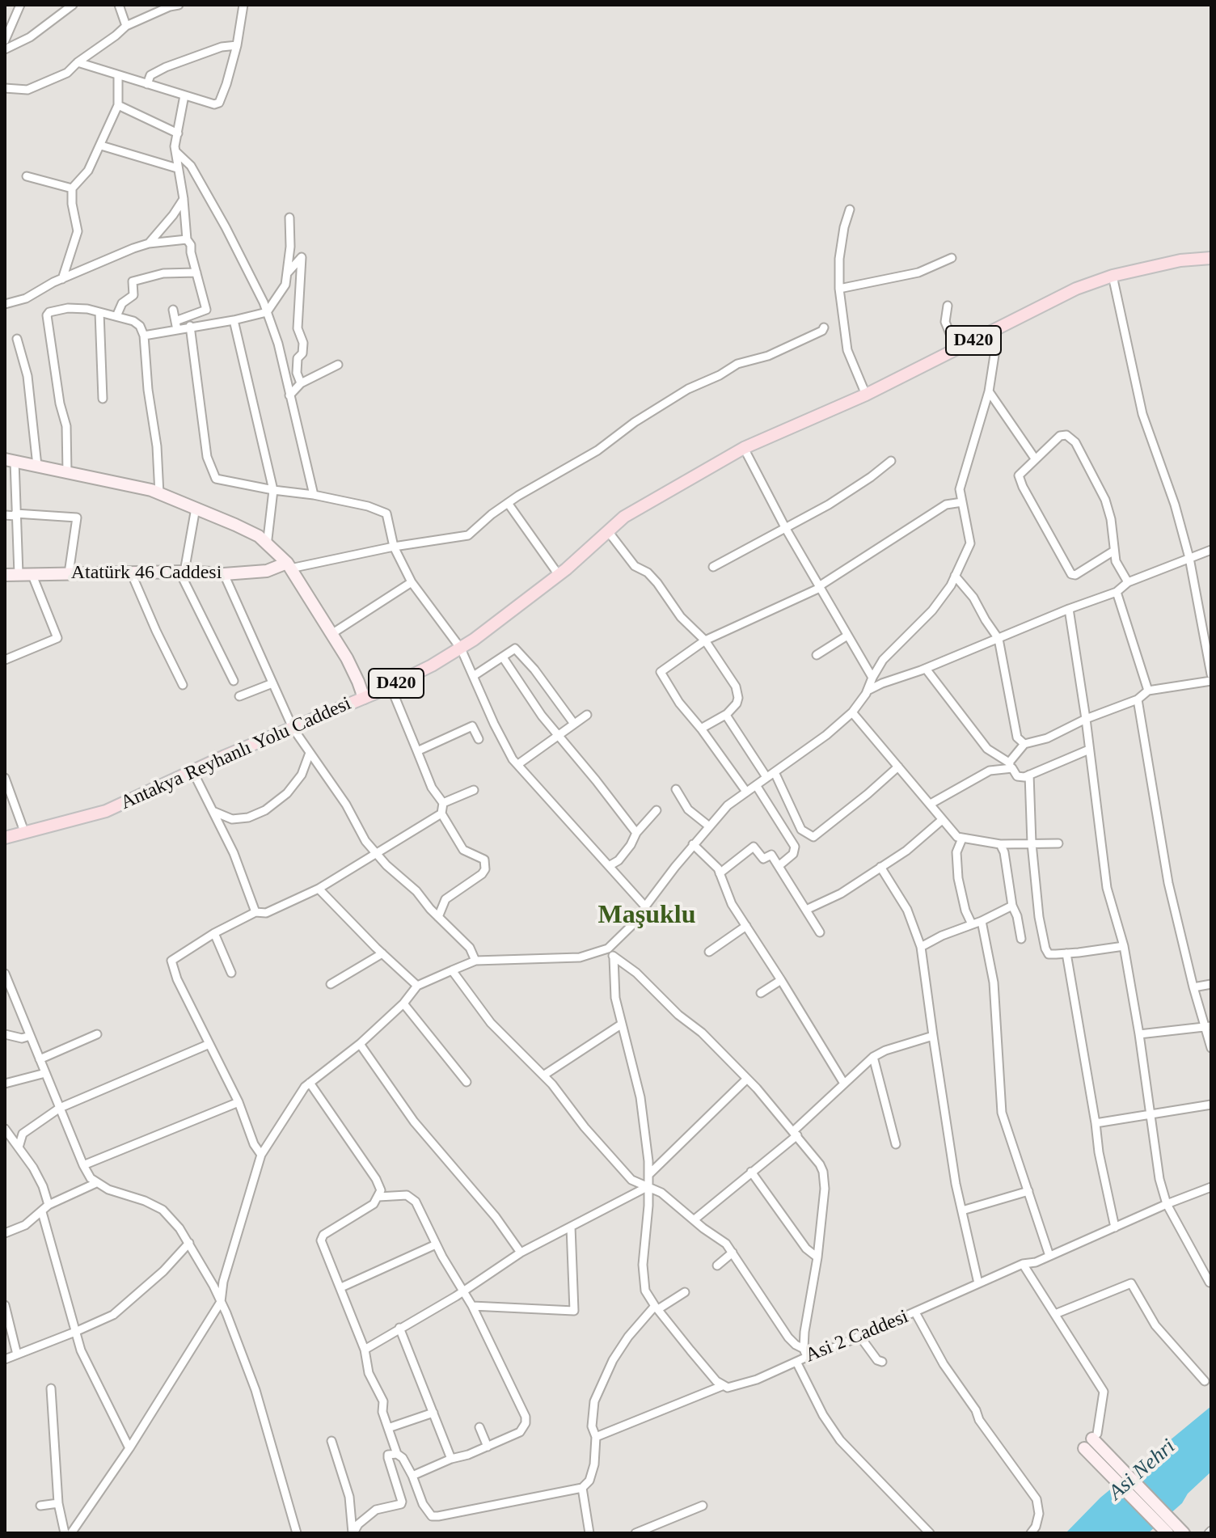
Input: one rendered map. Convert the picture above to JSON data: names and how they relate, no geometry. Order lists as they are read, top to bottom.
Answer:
{
  "streets": {
    "main road": ["D420", "Antakya Reyhanlı Yolu Caddesi"],
    "street": ["Atatürk 46 Caddesi", "Asi 2 Caddesi"]
  },
  "crossings": [
    ["D420", "Antakya Reyhanlı Yolu Caddesi"]
  ],
  "districts": ["Maşuklu"],
  "water": ["Asi Nehri"]
}
